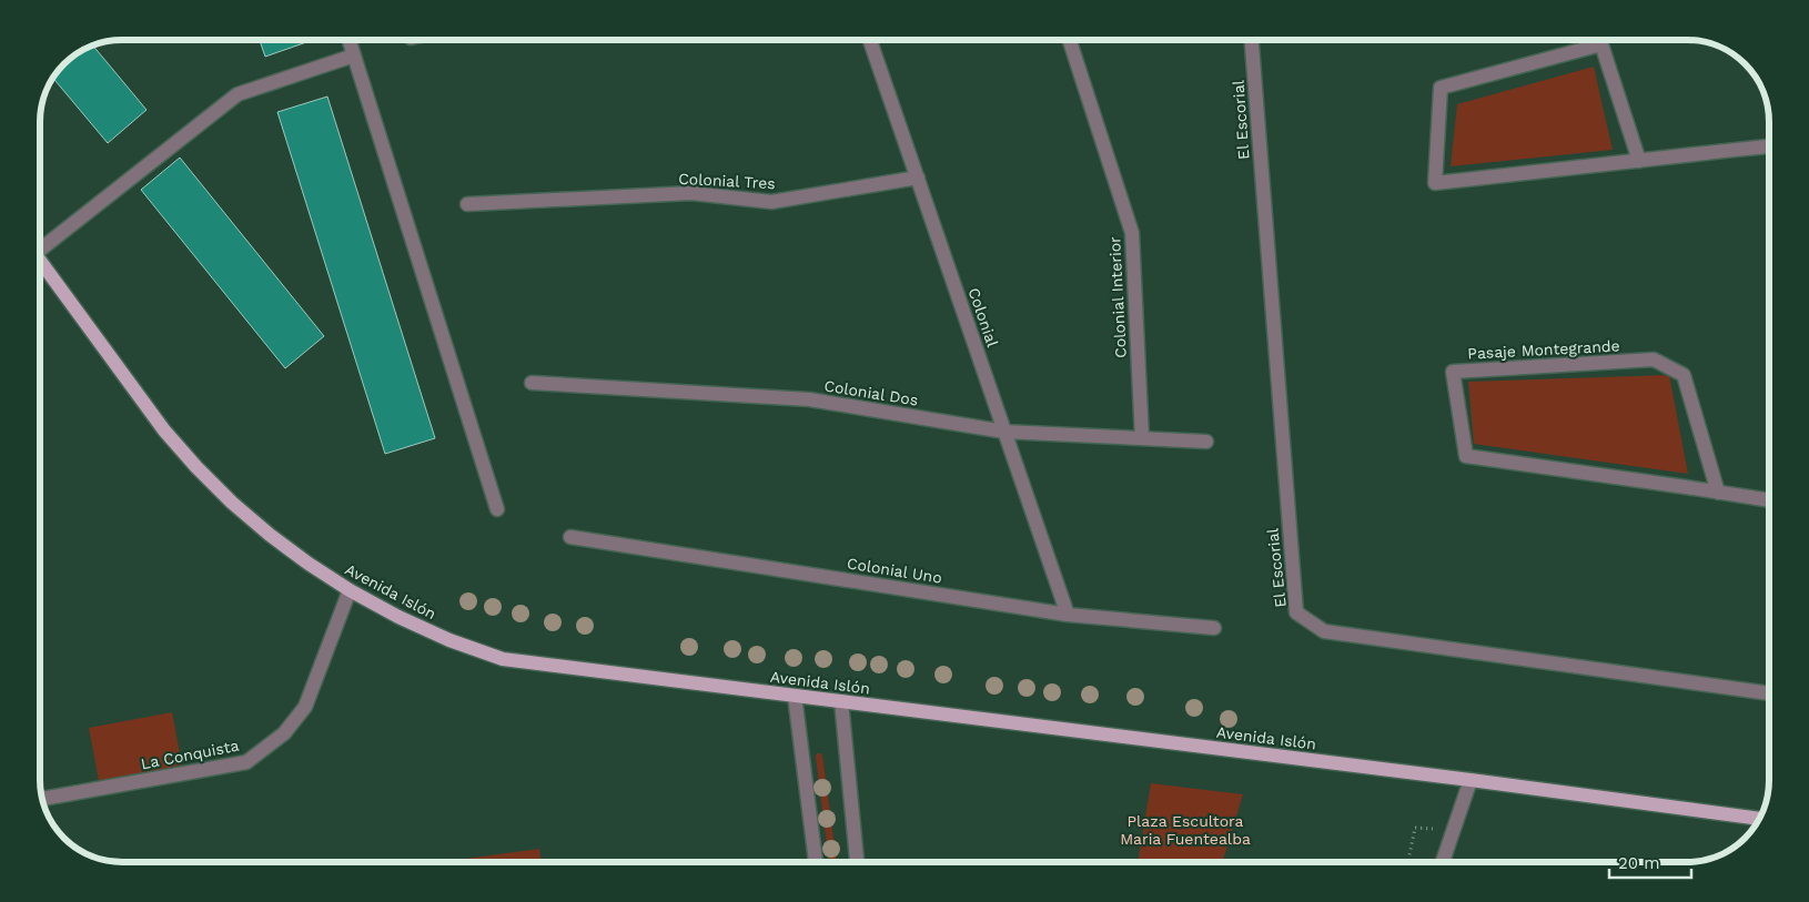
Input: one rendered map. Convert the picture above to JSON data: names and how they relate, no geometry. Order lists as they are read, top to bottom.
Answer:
{
  "streets": {
    "main road": ["Avenida Islón"],
    "street": [
      "El Escorial",
      "Colonial Tres",
      "Colonial Interior",
      "Colonial",
      "Pasaje Montegrande",
      "Colonial Dos",
      "Colonial Uno",
      "La Conquista"
    ]
  },
  "crossings": [
    ["Colonial Tres", "Colonial"],
    ["Colonial Interior", "Colonial Dos"],
    ["Colonial", "Colonial Dos"],
    ["Colonial", "Colonial Uno"],
    ["Avenida Islón", "La Conquista"]
  ],
  "parks": ["Plaza Escultora Maria Fuentealba"],
  "scale_bar": "20 m"
}
